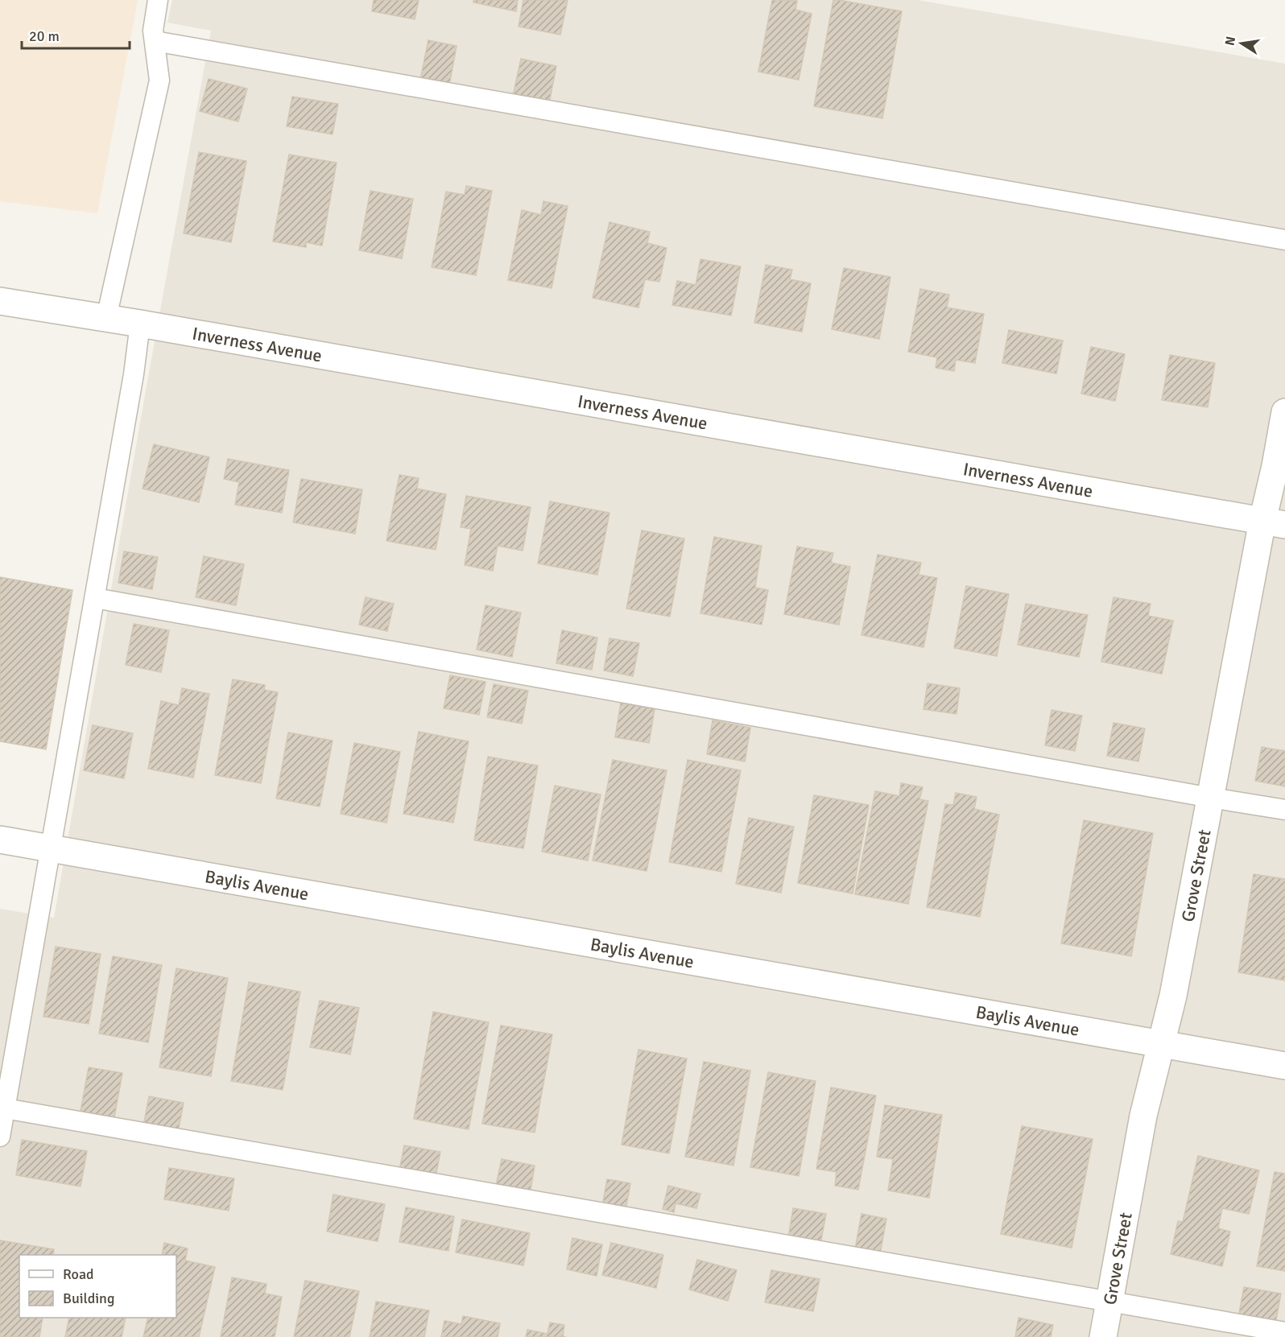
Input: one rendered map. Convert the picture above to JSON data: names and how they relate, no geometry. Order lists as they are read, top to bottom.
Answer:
{
  "streets": {
    "street": ["Inverness Avenue", "Grove Street", "Baylis Avenue"]
  },
  "crossings": [
    ["Inverness Avenue", "Grove Street"],
    ["Grove Street", "Baylis Avenue"]
  ],
  "legend": ["Road", "Building"],
  "scale_bar": "20 m",
  "north": "left"
}
